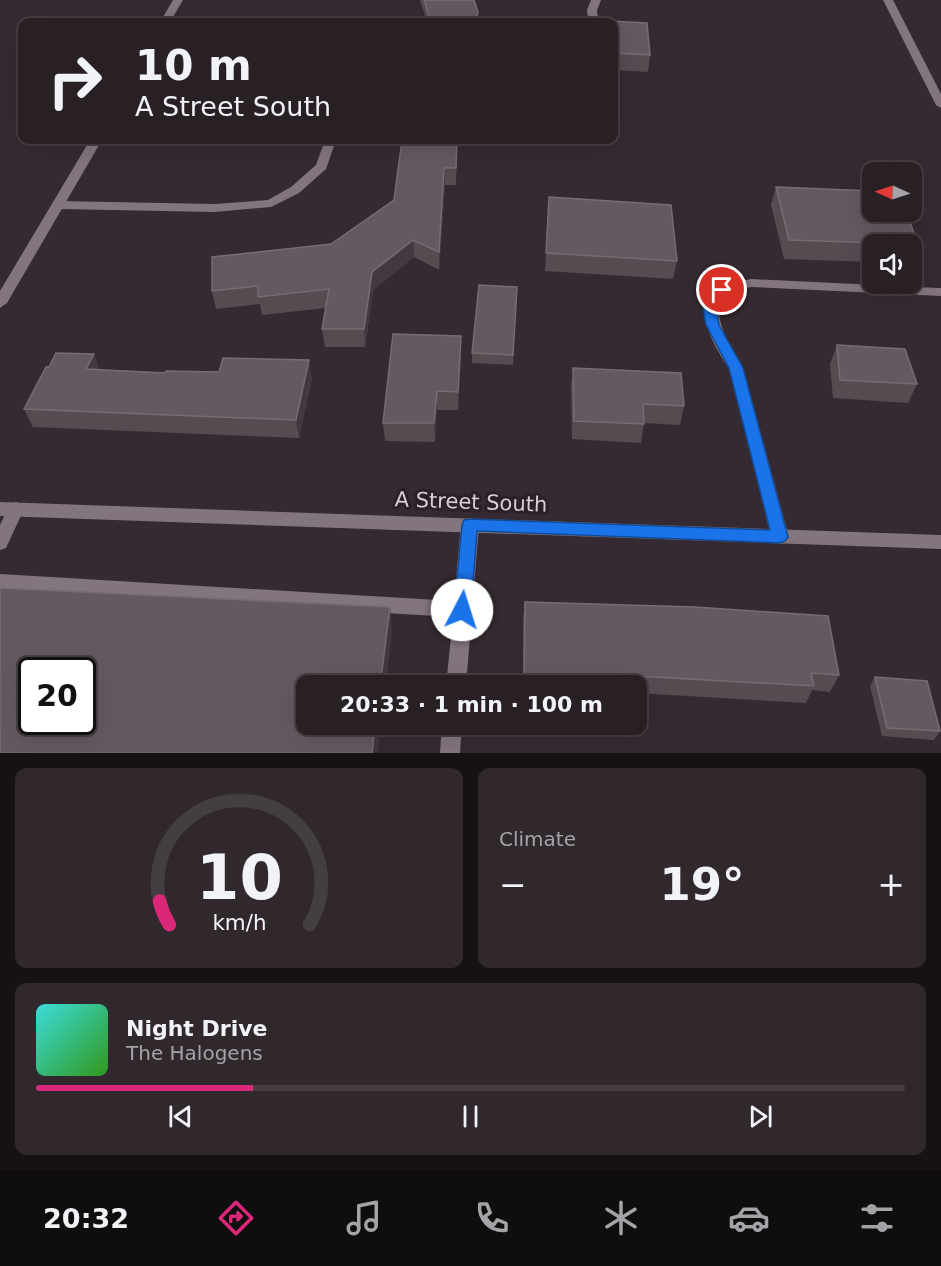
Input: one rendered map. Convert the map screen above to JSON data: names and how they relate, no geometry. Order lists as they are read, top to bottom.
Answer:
{
  "streets": {
    "street": ["A Street South"]
  },
  "north": "left",
  "page": {
    "turn": ["10 m", "A Street South"],
    "limit": "20",
    "trip": "20:33 · 1 min · 100 m",
    "tile": "Climate",
    "heat": ["−", "19°", "+"],
    "song": ["Night Drive", "The Halogens"],
    "tabs": "20:32",
    "gauge": ["10", "km/h"]
  }
}
